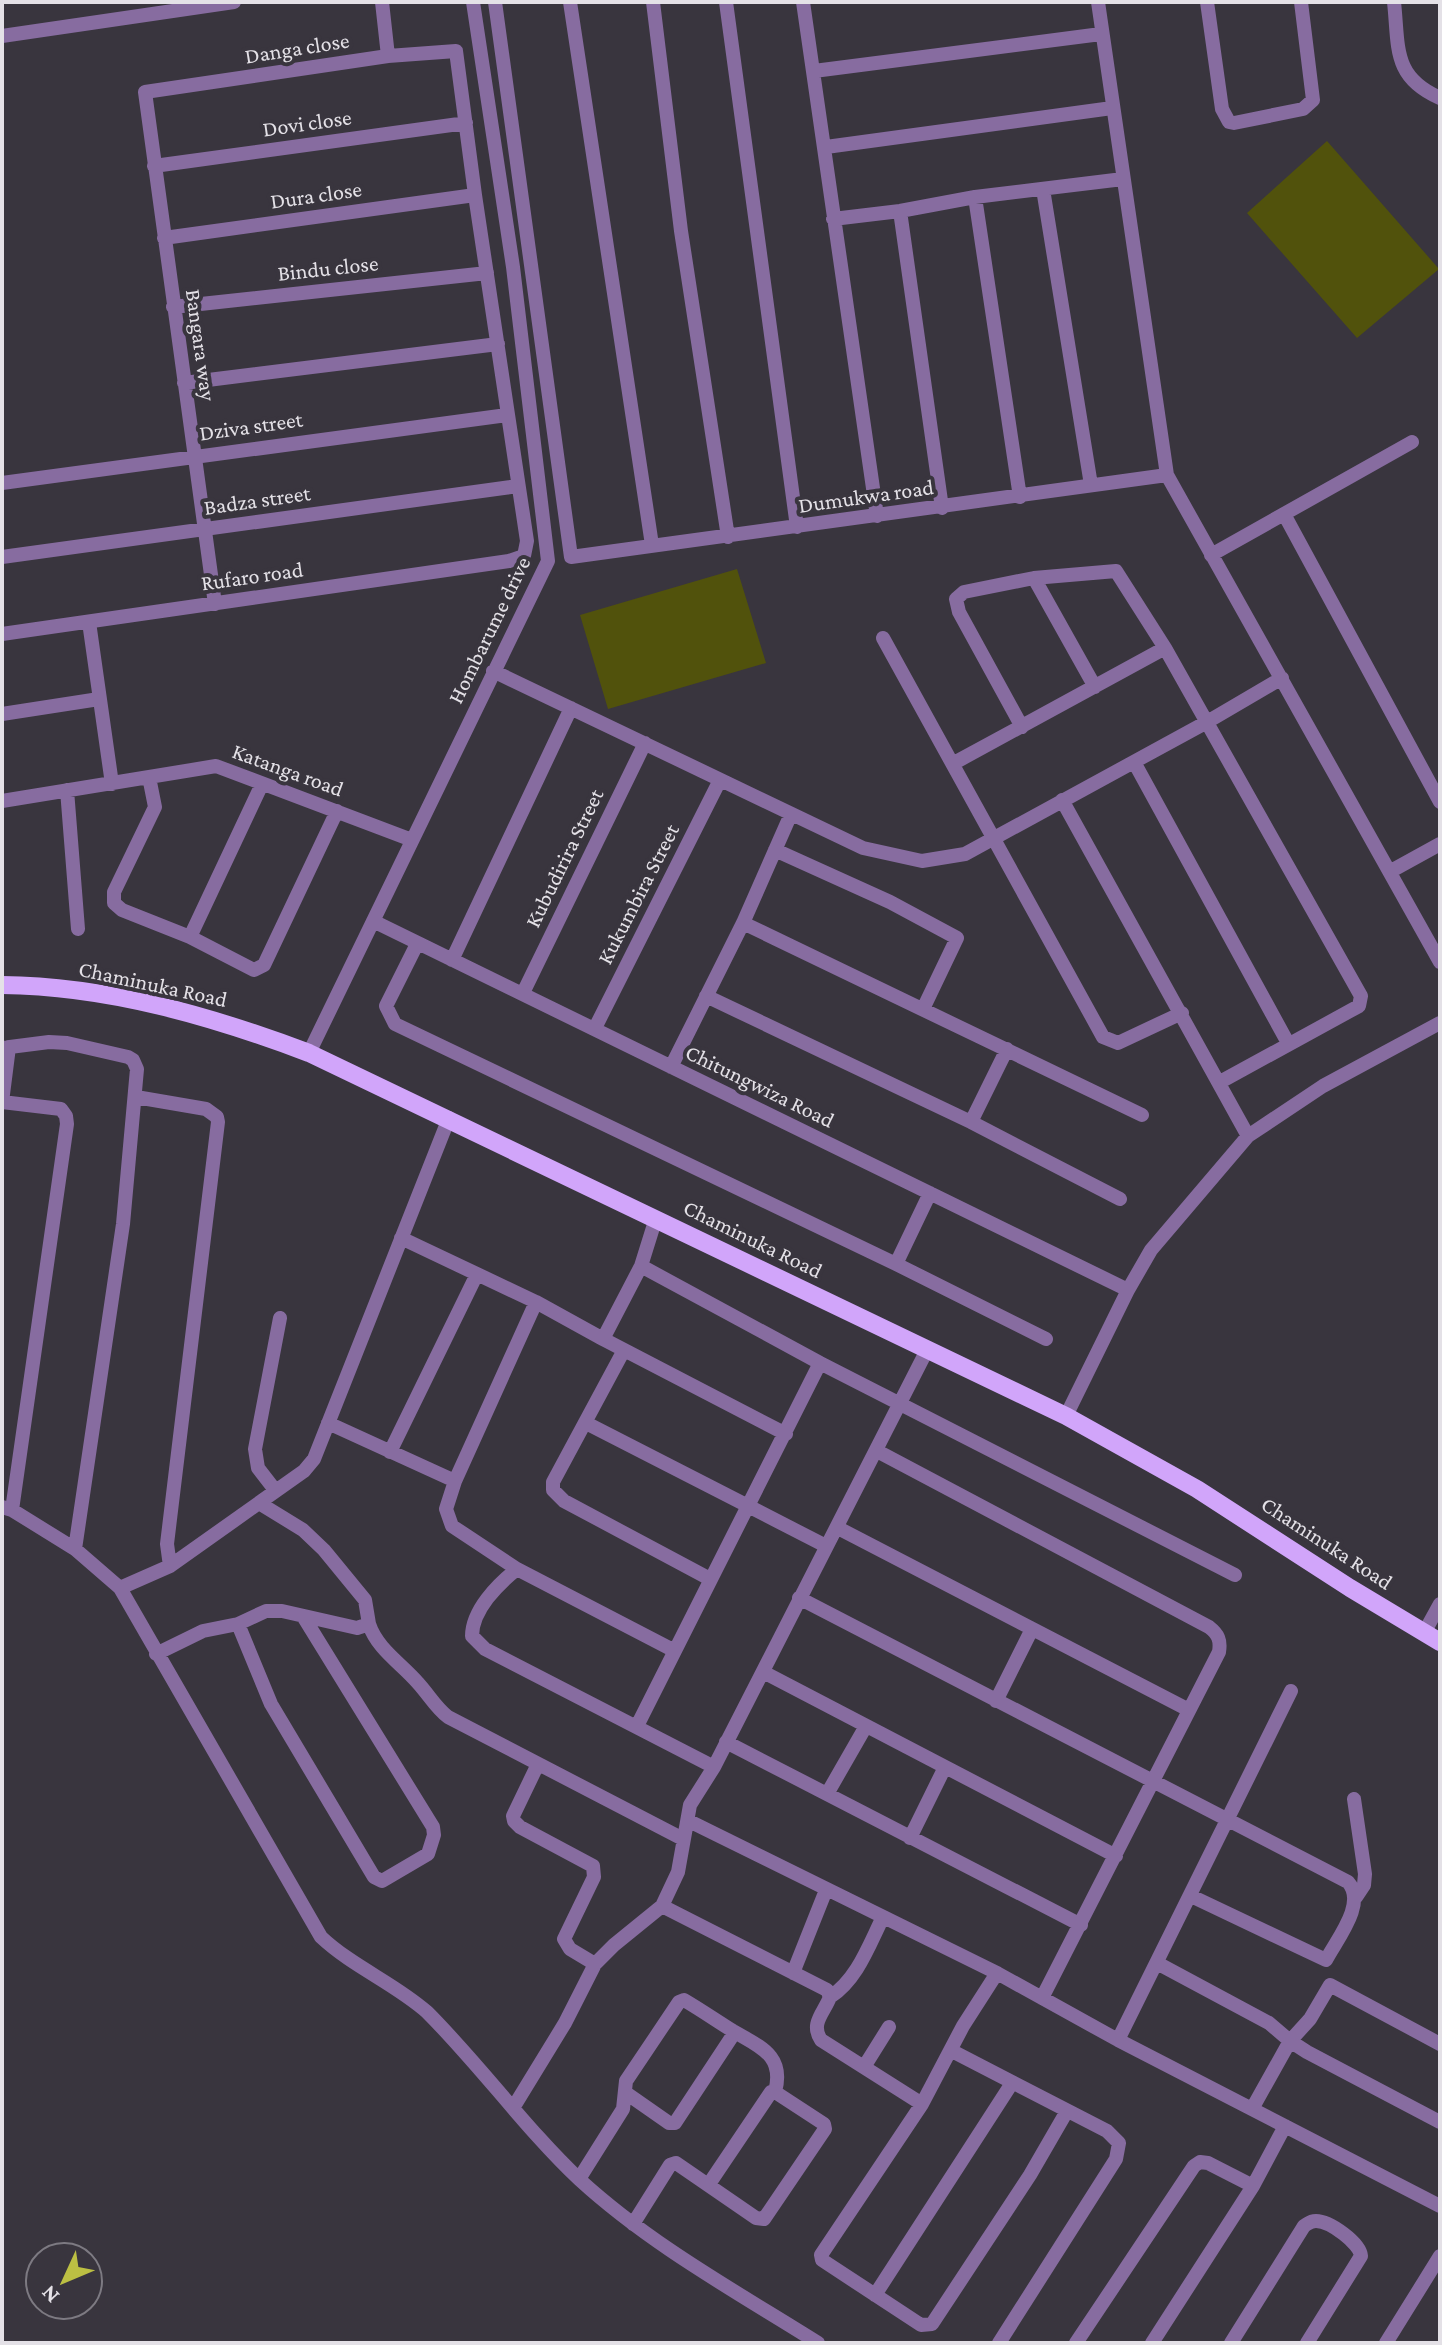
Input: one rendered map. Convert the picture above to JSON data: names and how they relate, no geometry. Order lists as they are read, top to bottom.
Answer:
{
  "streets": {
    "main road": ["Chaminuka Road"],
    "street": [
      "Danga close",
      "Dovi close",
      "Dura close",
      "Bindu close",
      "Bangara way",
      "Dziva street",
      "Dumukwa road",
      "Badza street",
      "Rufaro road",
      "Hombarume drive",
      "Katanga road",
      "Kubudirira Street",
      "Kukumbira Street",
      "Chitungwiza Road"
    ]
  },
  "crossings": [
    ["Danga close", "Dovi close"],
    ["Danga close", "Bangara way"],
    ["Dovi close", "Bangara way"],
    ["Dura close", "Bangara way"],
    ["Bindu close", "Bangara way"],
    ["Bangara way", "Dziva street"],
    ["Bangara way", "Badza street"],
    ["Bangara way", "Rufaro road"],
    ["Badza street", "Rufaro road"],
    ["Hombarume drive", "Katanga road"],
    ["Hombarume drive", "Chaminuka Road"],
    ["Hombarume drive", "Chitungwiza Road"],
    ["Kubudirira Street", "Chitungwiza Road"],
    ["Kukumbira Street", "Chitungwiza Road"]
  ],
  "north": "bottom left"
}
